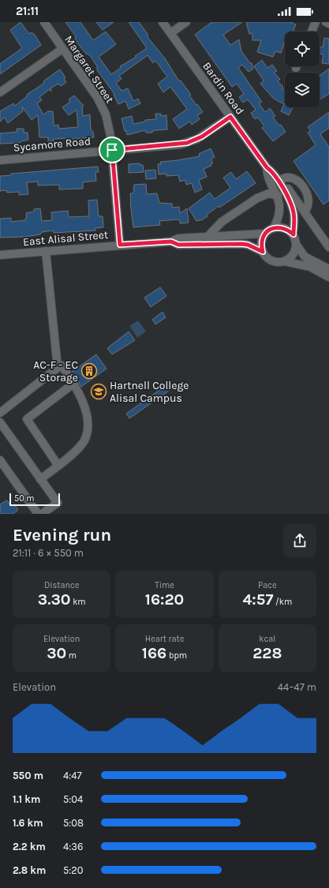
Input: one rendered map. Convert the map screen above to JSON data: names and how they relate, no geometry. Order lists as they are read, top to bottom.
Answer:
{
  "streets": {
    "street": [
      "Margaret Street",
      "Bardin Road",
      "Sycamore Road",
      "East Alisal Street"
    ]
  },
  "crossings": [
    ["Margaret Street", "Sycamore Road"],
    ["Margaret Street", "East Alisal Street"],
    ["Bardin Road", "Sycamore Road"],
    ["Bardin Road", "East Alisal Street"]
  ],
  "places": {
    "building": ["AC-F - EC Storage"],
    "school or university": ["Hartnell College Alisal Campus"]
  },
  "scale_bar": "50 m",
  "page": {
    "status": "21:11",
    "scale": "50 m",
    "heading": ["Evening run", "21:11 · 6 × 550 m"],
    "stats": [
      ["Distance", "3.30 km"],
      ["Time", "16:20"],
      ["Pace", "4:57 /km"],
      ["Elevation", "30 m"],
      ["Heart rate", "166 bpm"],
      ["kcal", "228"]
    ],
    "chart": ["Elevation", "44–47 m"],
    "list": [
      {
        "name": "550 m",
        "note": "4:47"
      },
      {
        "name": "1.1 km",
        "note": "5:04"
      },
      {
        "name": "1.6 km",
        "note": "5:08"
      },
      {
        "name": "2.2 km",
        "note": "4:36"
      },
      {
        "name": "2.8 km",
        "note": "5:20"
      }
    ]
  }
}
